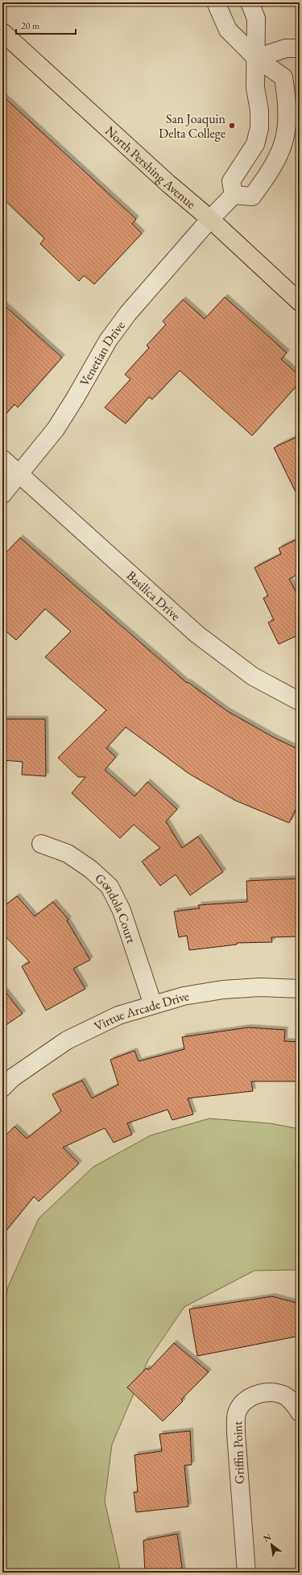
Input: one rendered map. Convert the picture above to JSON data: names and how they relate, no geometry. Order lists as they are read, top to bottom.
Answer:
{
  "streets": {
    "main road": ["North Pershing Avenue"],
    "street": [
      "Venetian Drive",
      "Basilica Drive",
      "Gondola Court",
      "Virtue Arcade Drive",
      "Griffin Point"
    ]
  },
  "crossings": [
    ["North Pershing Avenue", "Venetian Drive"],
    ["Venetian Drive", "Basilica Drive"],
    ["Gondola Court", "Virtue Arcade Drive"]
  ],
  "places": ["San Joaquin Delta College"],
  "scale_bar": "20 m",
  "north": "top left"
}
